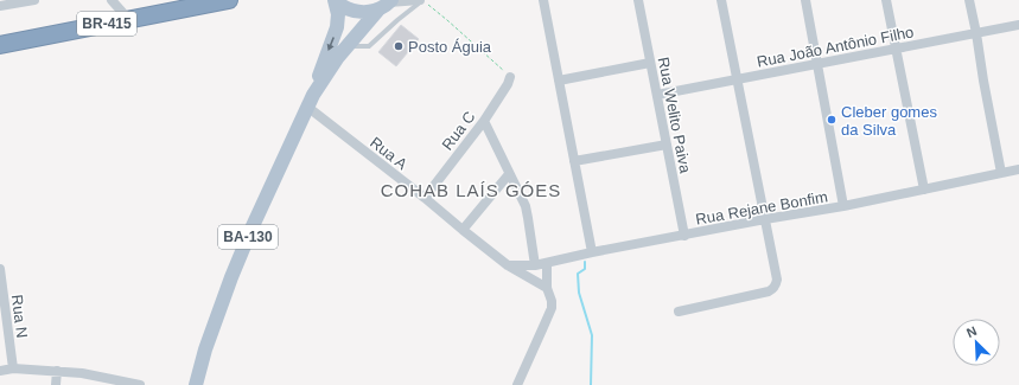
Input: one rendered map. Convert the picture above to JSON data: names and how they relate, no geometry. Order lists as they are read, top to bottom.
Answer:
{
  "streets": {
    "highway": ["BR-415"],
    "main road": ["BA-130"],
    "street": [
      "Rua João Antônio Filho",
      "Rua Welito Paiva",
      "Rua C",
      "Rua A",
      "Rua Rejane Bonfim",
      "Rua N"
    ]
  },
  "crossings": [
    ["Rua João Antônio Filho", "Rua Welito Paiva"],
    ["Rua Welito Paiva", "Rua Rejane Bonfim"],
    ["Rua C", "Rua A"],
    ["Rua A", "Rua Rejane Bonfim"],
    ["Rua A", "BA-130"]
  ],
  "districts": ["COHAB LAÍS GÓES"],
  "places": ["Posto Águia", "Cleber gomes da Silva"],
  "north": "top left"
}
